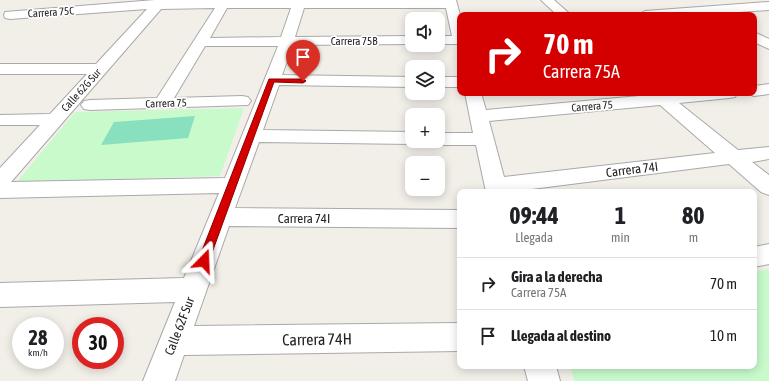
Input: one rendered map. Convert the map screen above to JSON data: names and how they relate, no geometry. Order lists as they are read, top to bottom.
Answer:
{
  "streets": {
    "street": [
      "Carrera 75C",
      "Carrera 75B",
      "Calle 62G Sur",
      "Carrera 75",
      "Carrera 74I",
      "Calle 62F Sur",
      "Carrera 74H"
    ]
  },
  "crossings": [
    ["Carrera 75C", "Calle 62G Sur"],
    ["Carrera 75C", "Calle 62F Sur"],
    ["Carrera 75B", "Calle 62F Sur"],
    ["Carrera 74I", "Calle 62F Sur"],
    ["Calle 62F Sur", "Carrera 74H"]
  ],
  "page": {
    "map_buttons": ["+", "−"],
    "turn": ["70 m", "Carrera 75A"],
    "eta": [
      "09:44",
      "Llegada",
      "1",
      "min",
      "80",
      "m"
    ],
    "list": [
      {
        "name": "Gira a la derecha",
        "note": "Carrera 75A",
        "value": "70 m"
      },
      {
        "name": "Llegada al destino",
        "value": "10 m"
      }
    ],
    "speed": "28 km/h",
    "limit": "30"
  }
}
